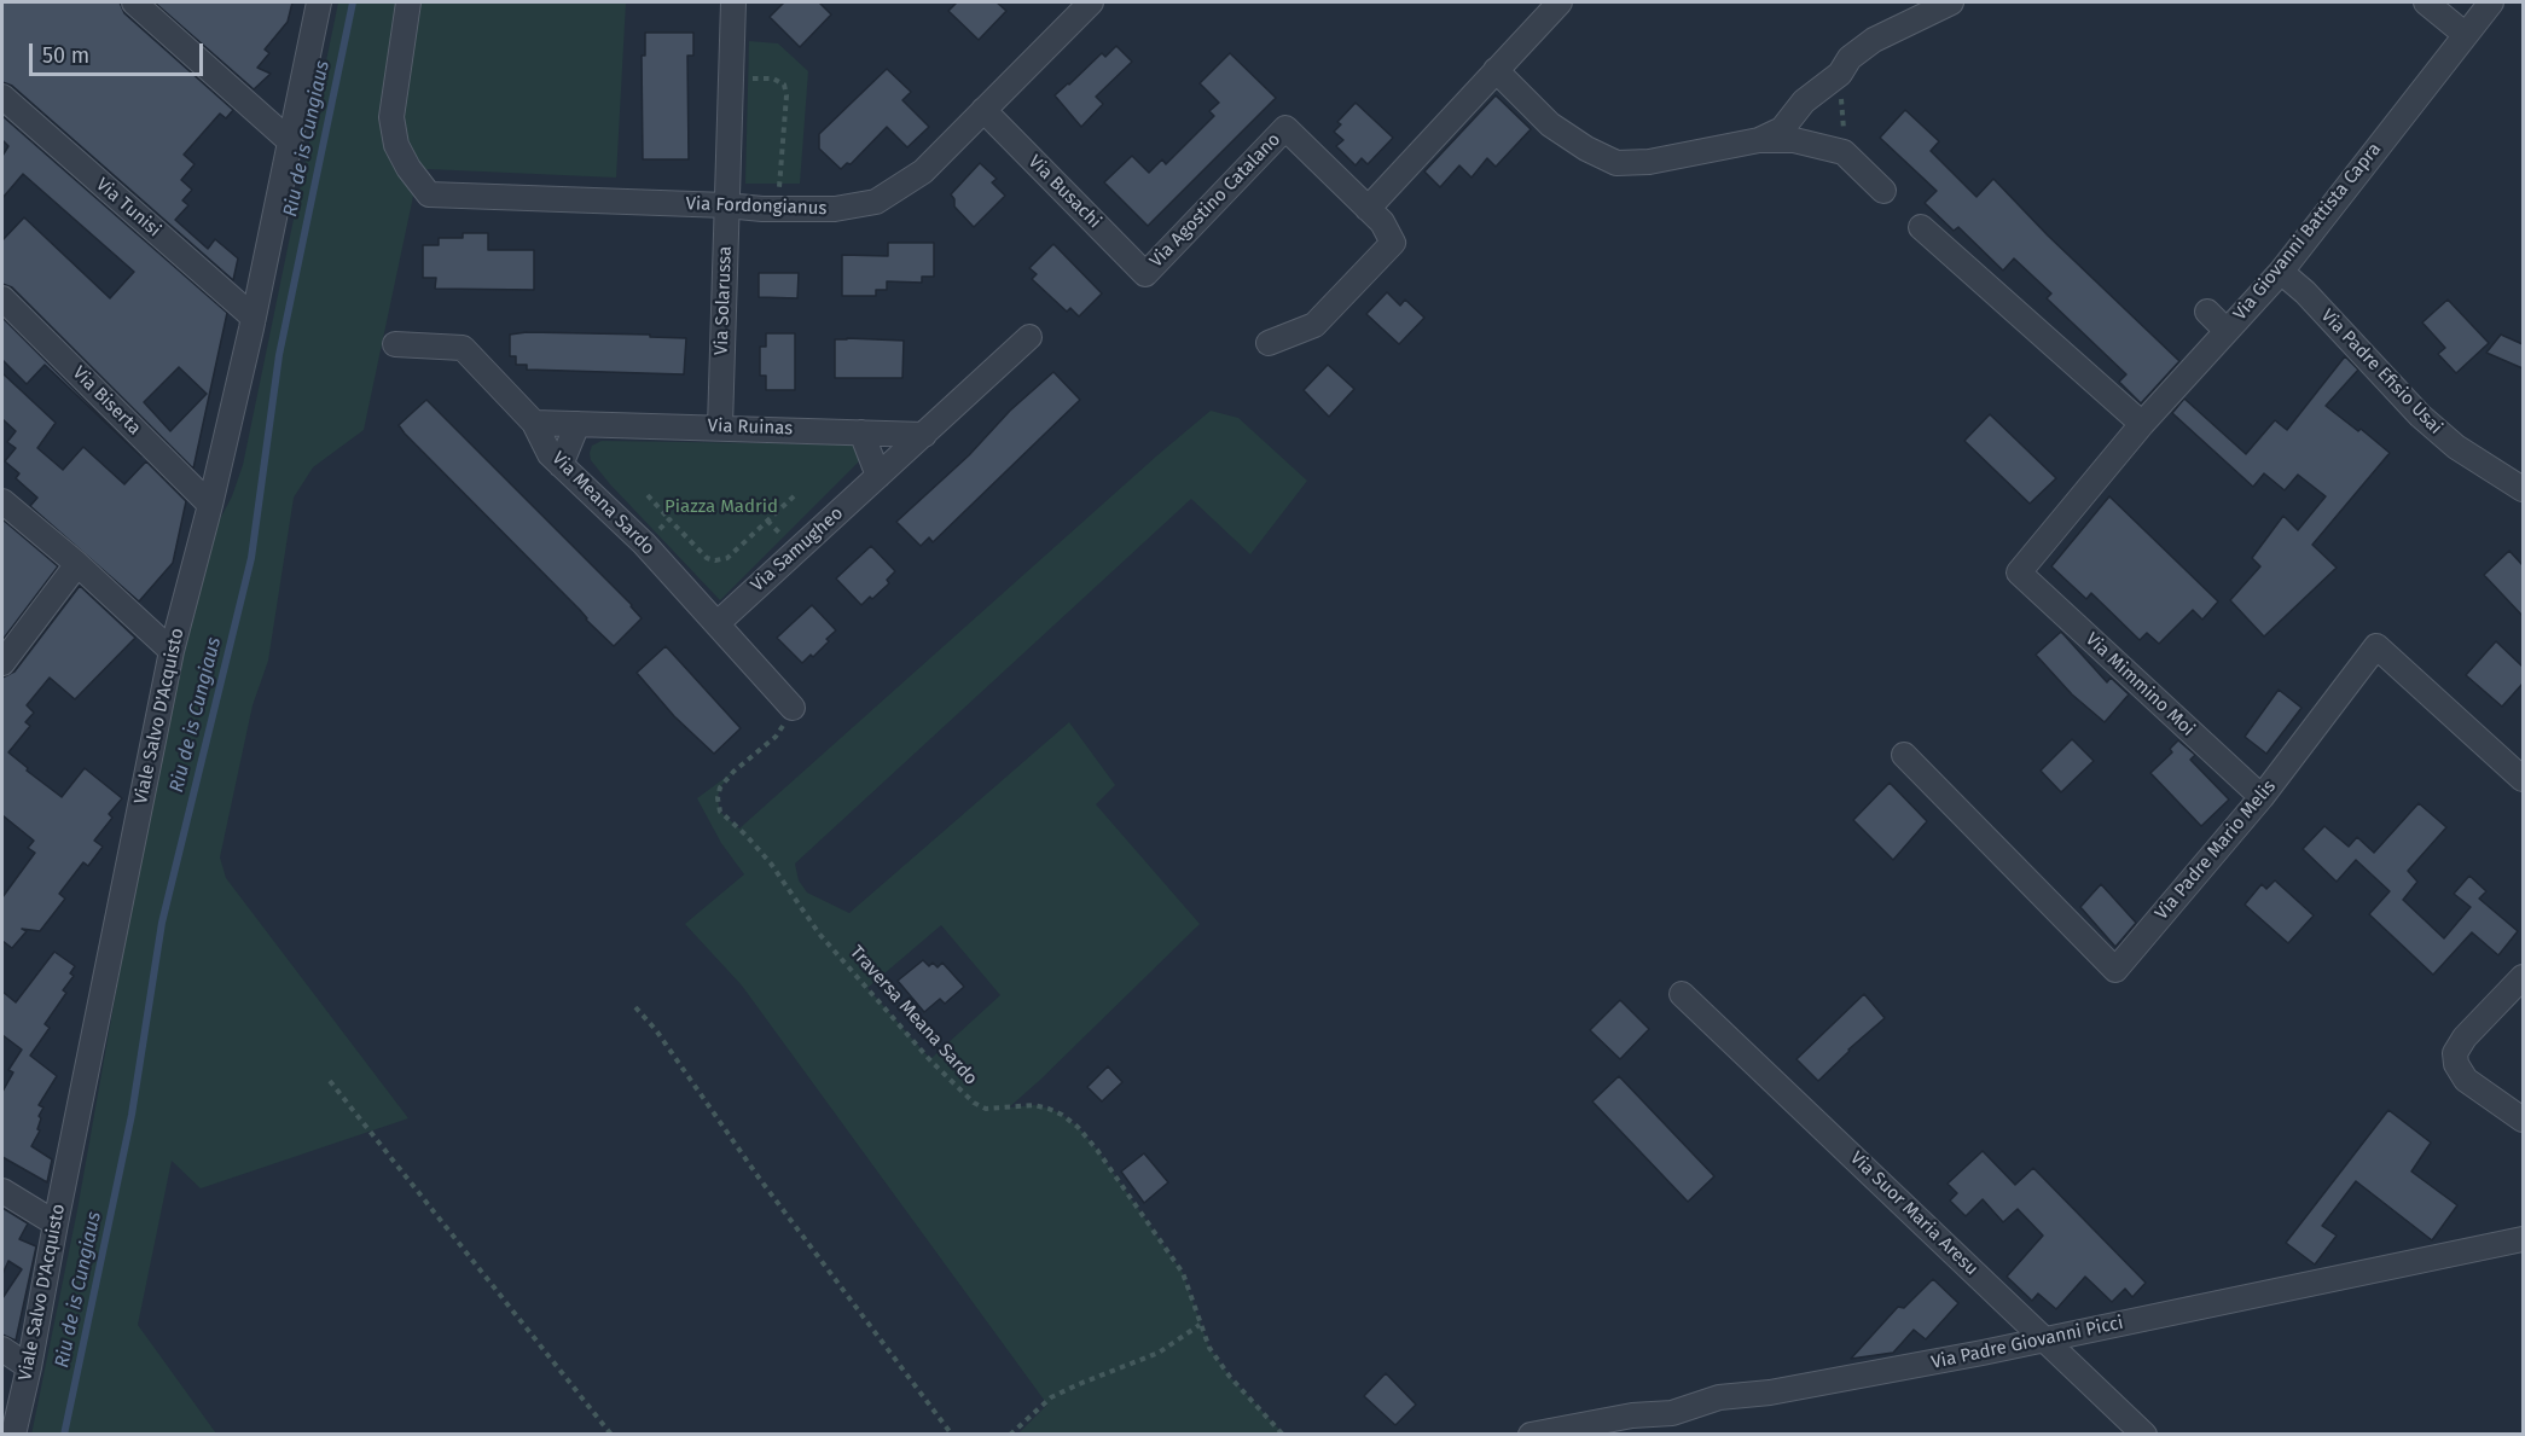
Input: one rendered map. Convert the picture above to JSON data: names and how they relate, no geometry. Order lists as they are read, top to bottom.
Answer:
{
  "streets": {
    "street": [
      "Via Busachi",
      "Via Agostino Catalano",
      "Via Fordongianus",
      "Via Tunisi",
      "Via Giovanni Battista Capra",
      "Via Solarussa",
      "Via Padre Efisio Usai",
      "Via Biserta",
      "Via Ruinas",
      "Via Meana Sardo",
      "Via Samugheo",
      "Via Mimmino Moi",
      "Viale Salvo D'Acquisto",
      "Via Padre Mario Melis",
      "Via Suor Maria Aresu",
      "Via Padre Giovanni Picci"
    ],
    "path": ["Traversa Meana Sardo"]
  },
  "crossings": [
    ["Via Busachi", "Via Agostino Catalano"],
    ["Via Busachi", "Via Fordongianus"],
    ["Via Fordongianus", "Via Solarussa"],
    ["Via Tunisi", "Viale Salvo D'Acquisto"],
    ["Via Giovanni Battista Capra", "Via Padre Efisio Usai"],
    ["Via Giovanni Battista Capra", "Via Mimmino Moi"],
    ["Via Solarussa", "Via Ruinas"],
    ["Via Biserta", "Viale Salvo D'Acquisto"],
    ["Via Ruinas", "Via Meana Sardo"],
    ["Via Ruinas", "Via Samugheo"],
    ["Via Meana Sardo", "Via Samugheo"],
    ["Via Meana Sardo", "Traversa Meana Sardo"],
    ["Via Mimmino Moi", "Via Padre Mario Melis"],
    ["Via Suor Maria Aresu", "Via Padre Giovanni Picci"]
  ],
  "water": ["Riu de is Cungiaus"],
  "parks": ["Piazza Madrid"],
  "scale_bar": "50 m"
}
